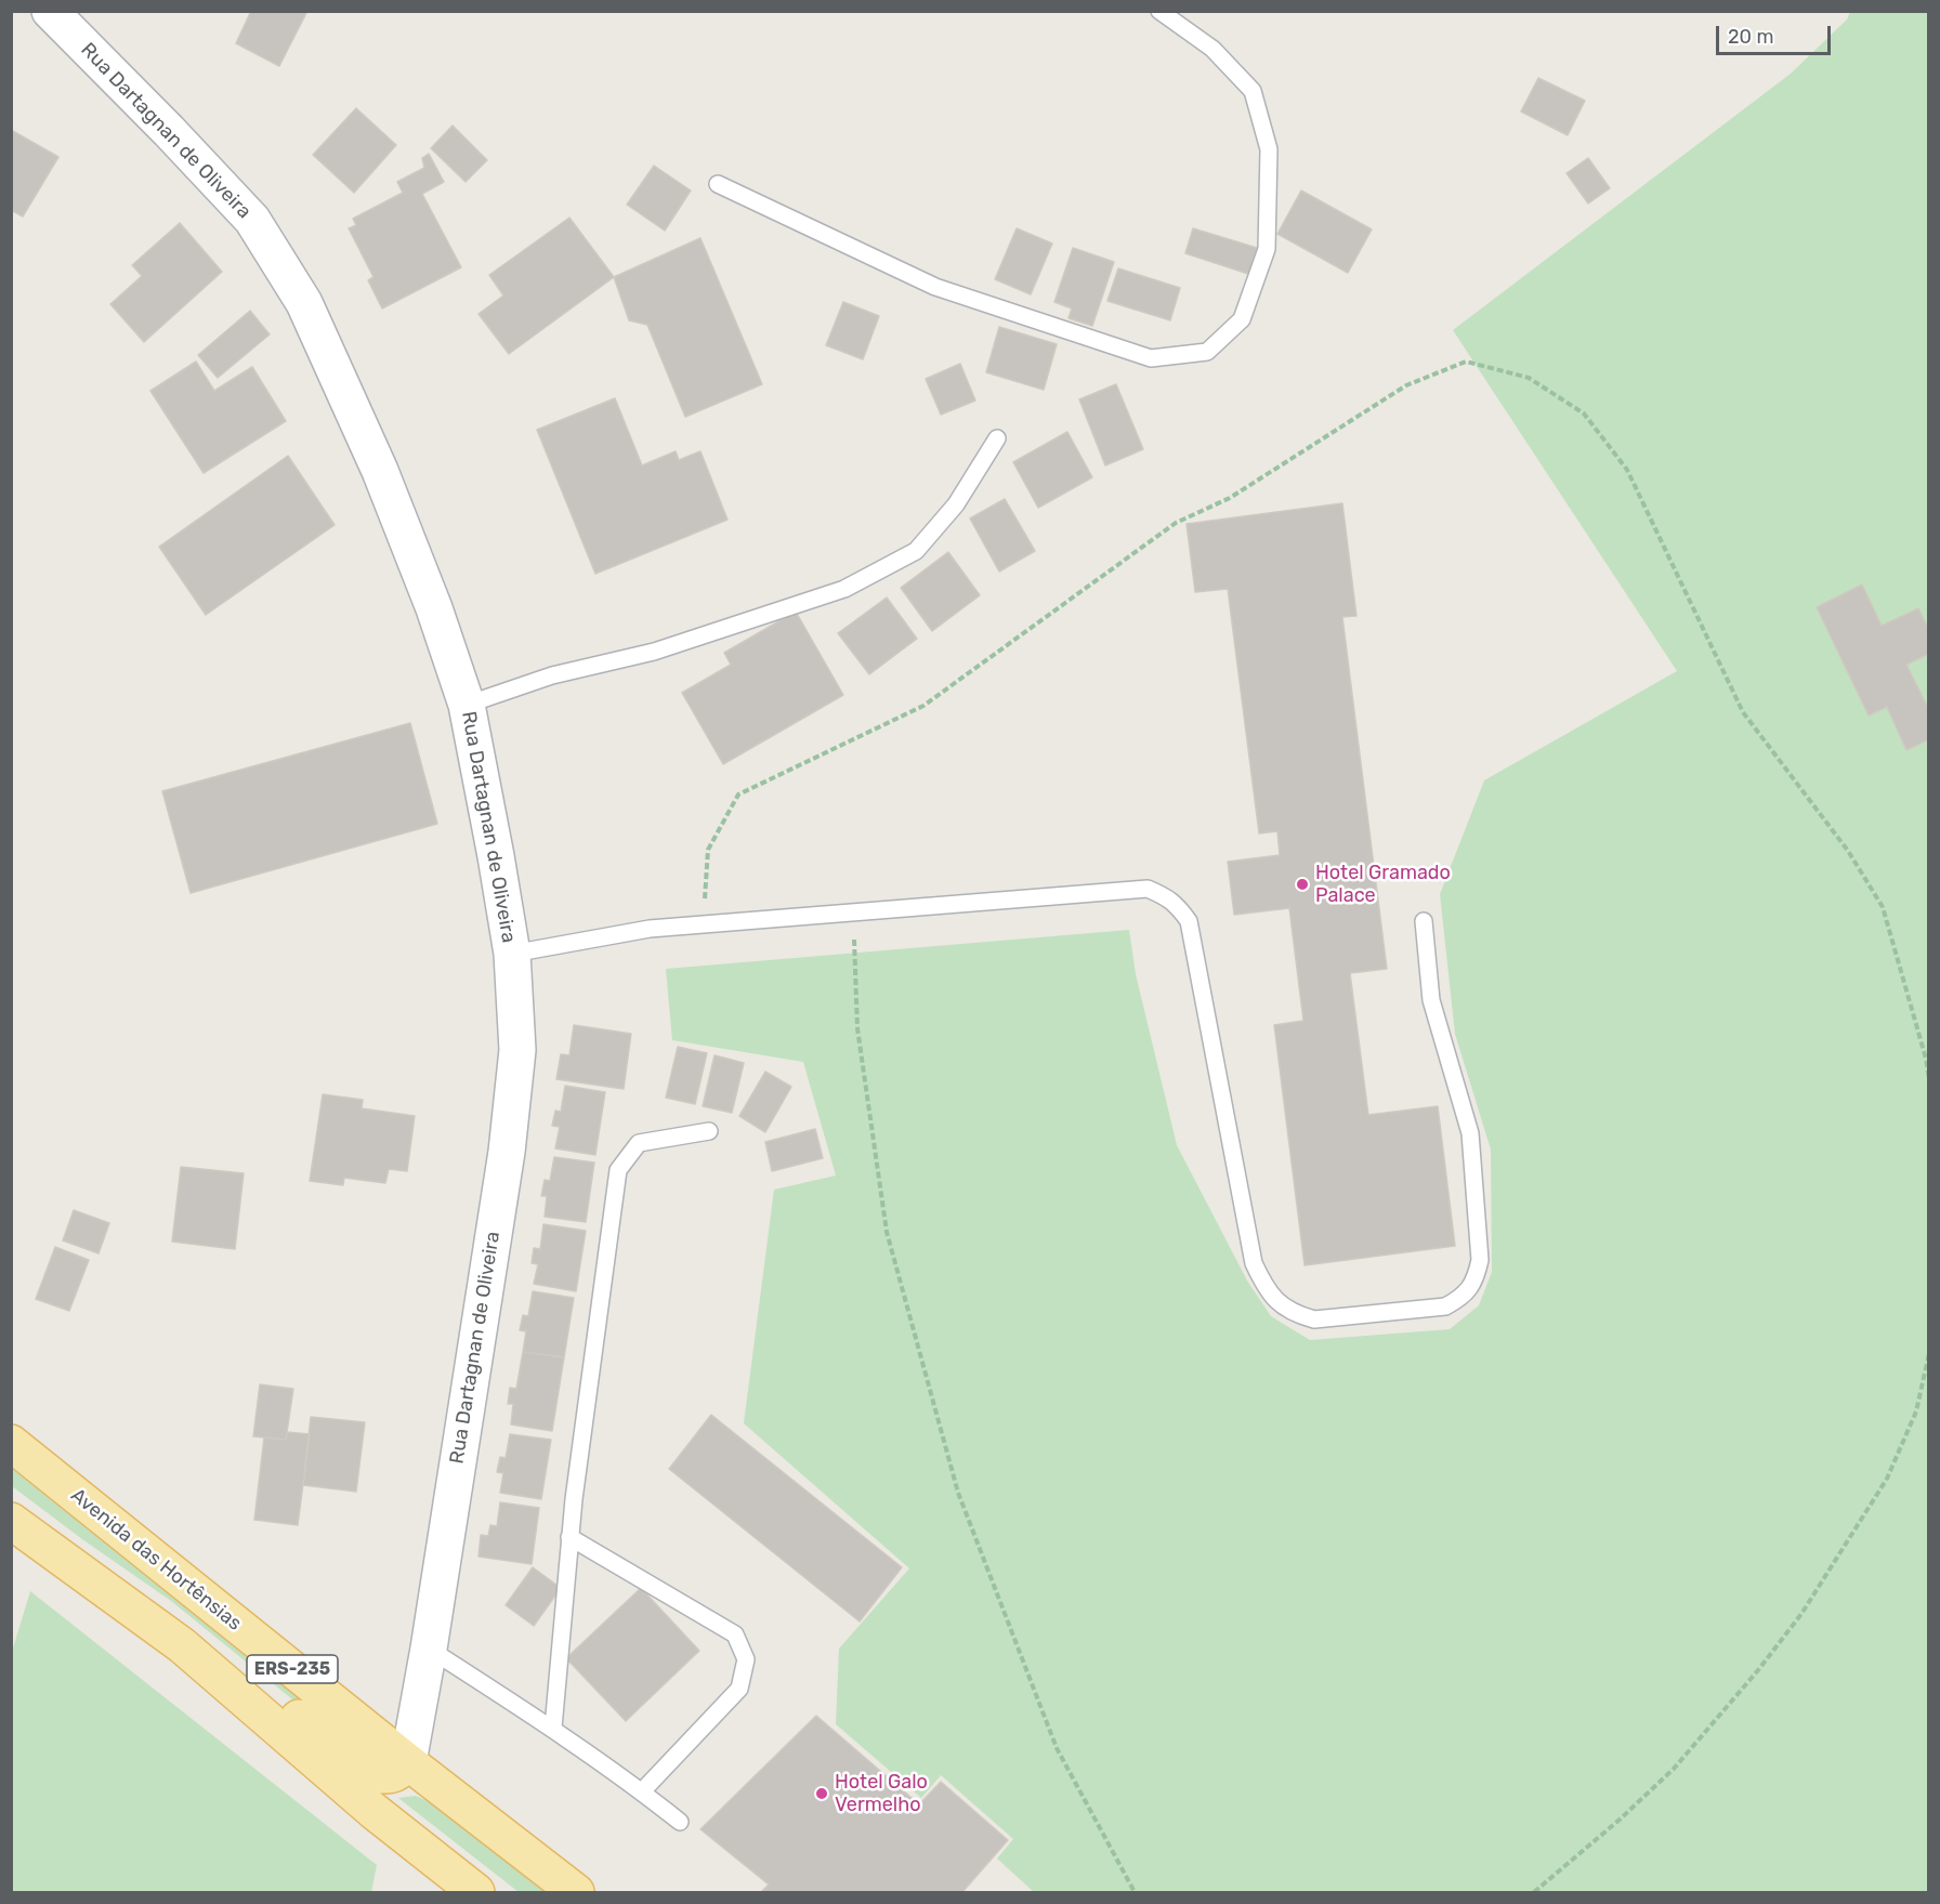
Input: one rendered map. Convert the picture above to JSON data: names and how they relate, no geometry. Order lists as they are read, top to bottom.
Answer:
{
  "streets": {
    "main road": ["Avenida das Hortênsias", "ERS-235"],
    "street": ["Rua Dartagnan de Oliveira"]
  },
  "crossings": [
    ["Rua Dartagnan de Oliveira", "Avenida das Hortênsias"]
  ],
  "places": ["Hotel Gramado Palace", "Hotel Galo Vermelho"],
  "scale_bar": "20 m"
}
